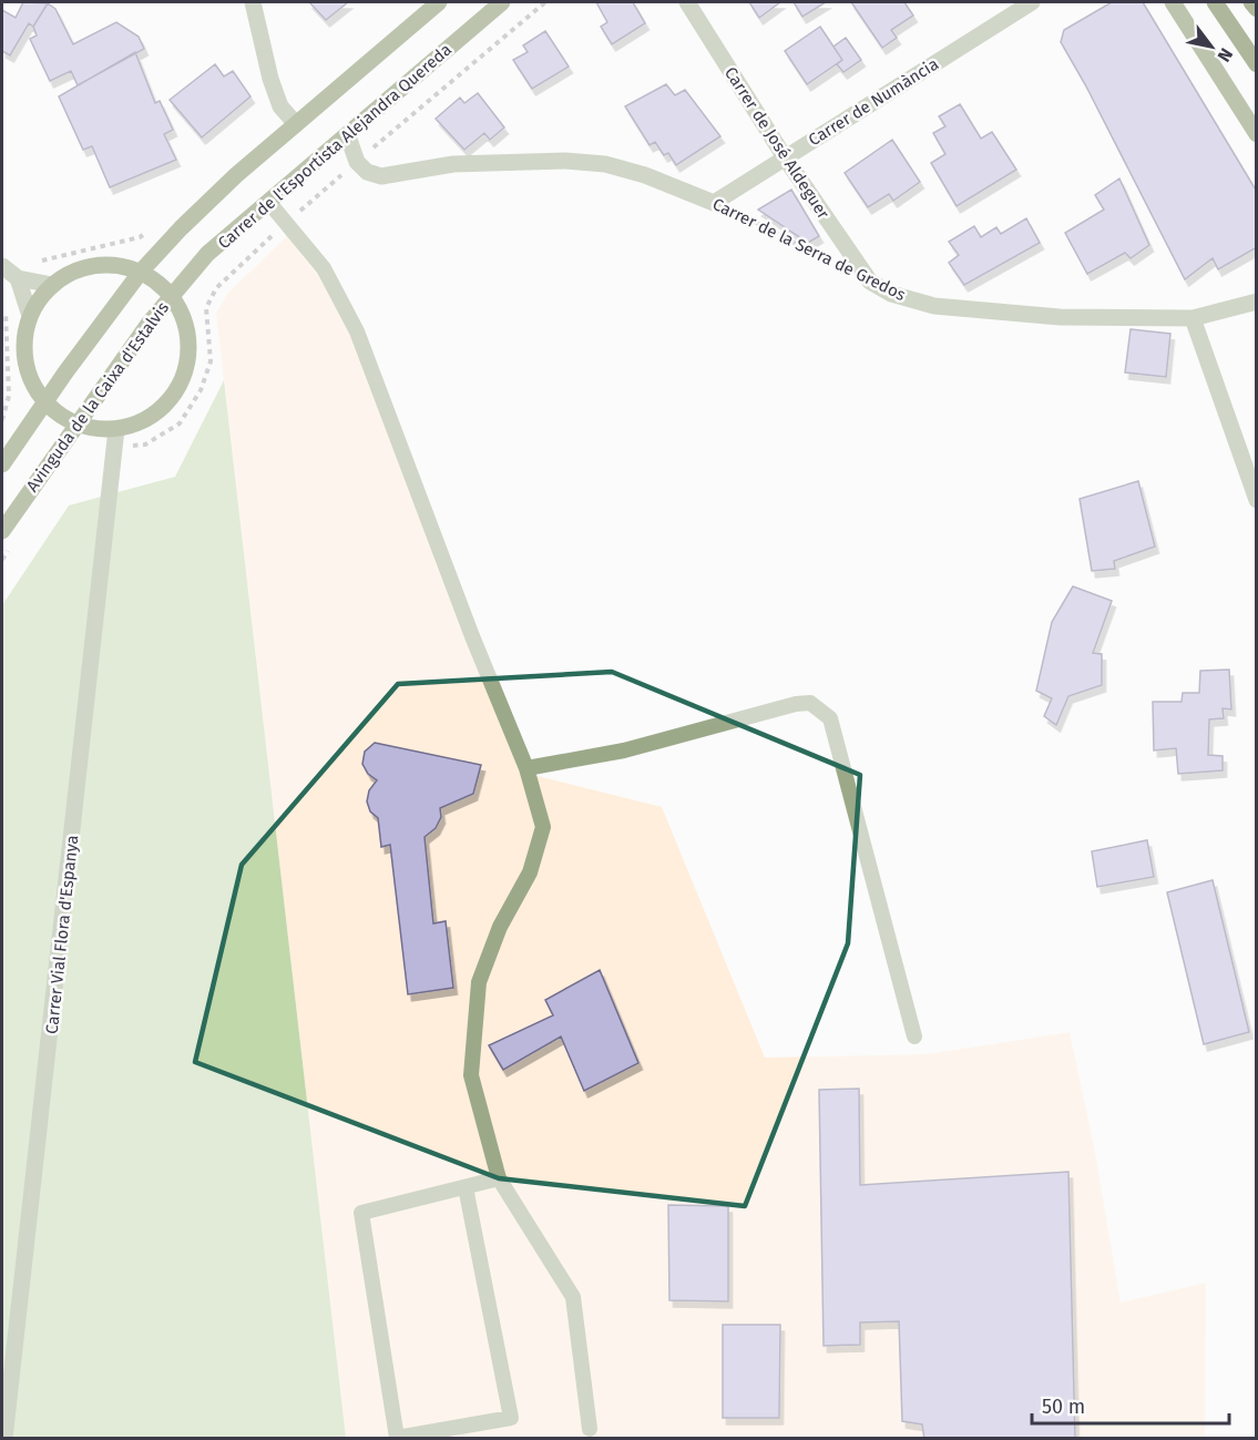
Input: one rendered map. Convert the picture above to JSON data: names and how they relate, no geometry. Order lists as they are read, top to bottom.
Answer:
{
  "streets": {
    "main road": ["Carrer de l'Esportista Alejandra Quereda", "Avinguda de la Caixa d'Estalvis"],
    "street": [
      "Carrer de Numància",
      "Carrer de José Aldeguer",
      "Carrer de la Serra de Gredos",
      "Carrer Vial Flora d'Espanya"
    ]
  },
  "crossings": [
    ["Carrer de Numància", "Carrer de José Aldeguer"],
    ["Carrer de Numància", "Carrer de la Serra de Gredos"],
    ["Carrer de José Aldeguer", "Carrer de la Serra de Gredos"],
    ["Carrer de l'Esportista Alejandra Quereda", "Carrer de la Serra de Gredos"],
    ["Carrer de l'Esportista Alejandra Quereda", "Avinguda de la Caixa d'Estalvis"]
  ],
  "scale_bar": "50 m",
  "north": "bottom right"
}
